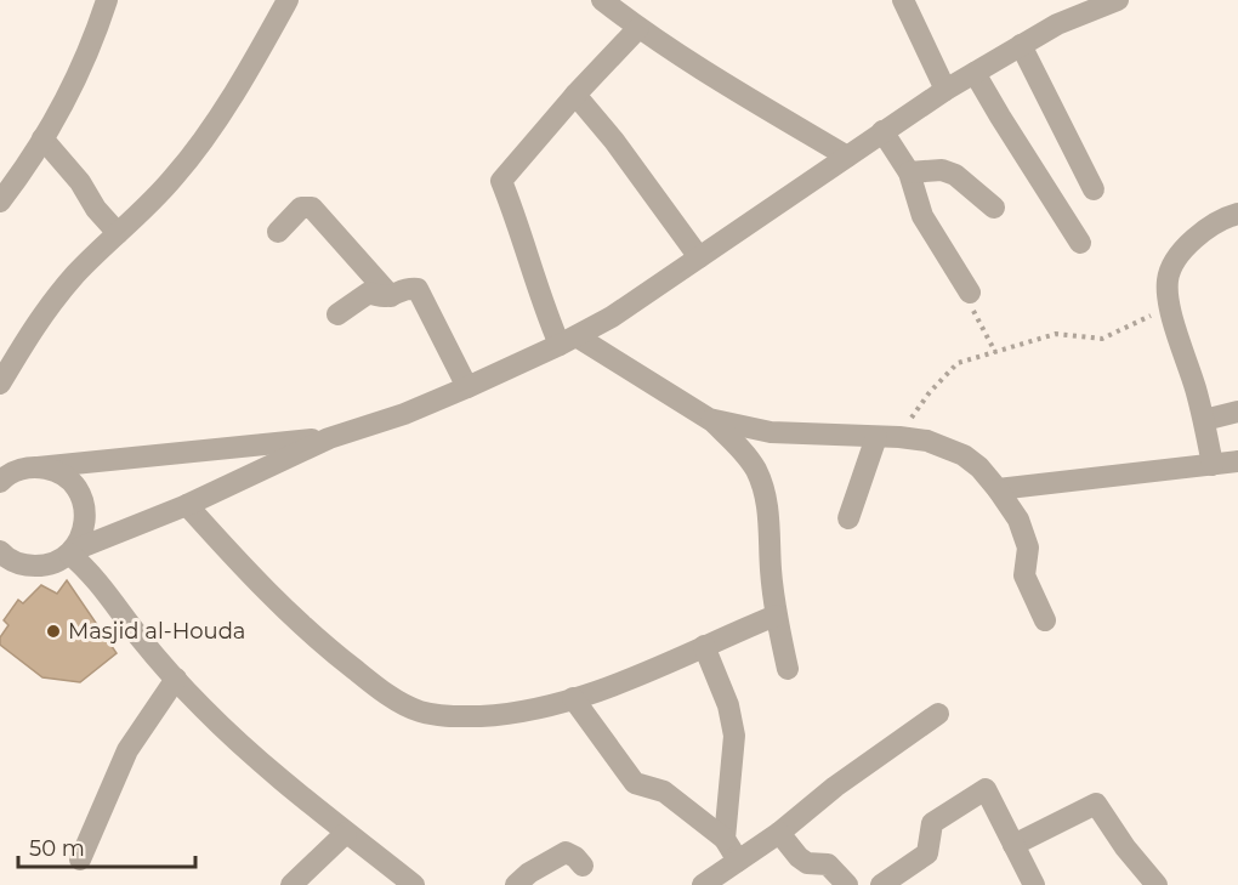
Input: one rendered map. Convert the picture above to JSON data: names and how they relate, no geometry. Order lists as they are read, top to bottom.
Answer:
{
  "places": ["Masjid al-Houda"],
  "scale_bar": "50 m"
}
